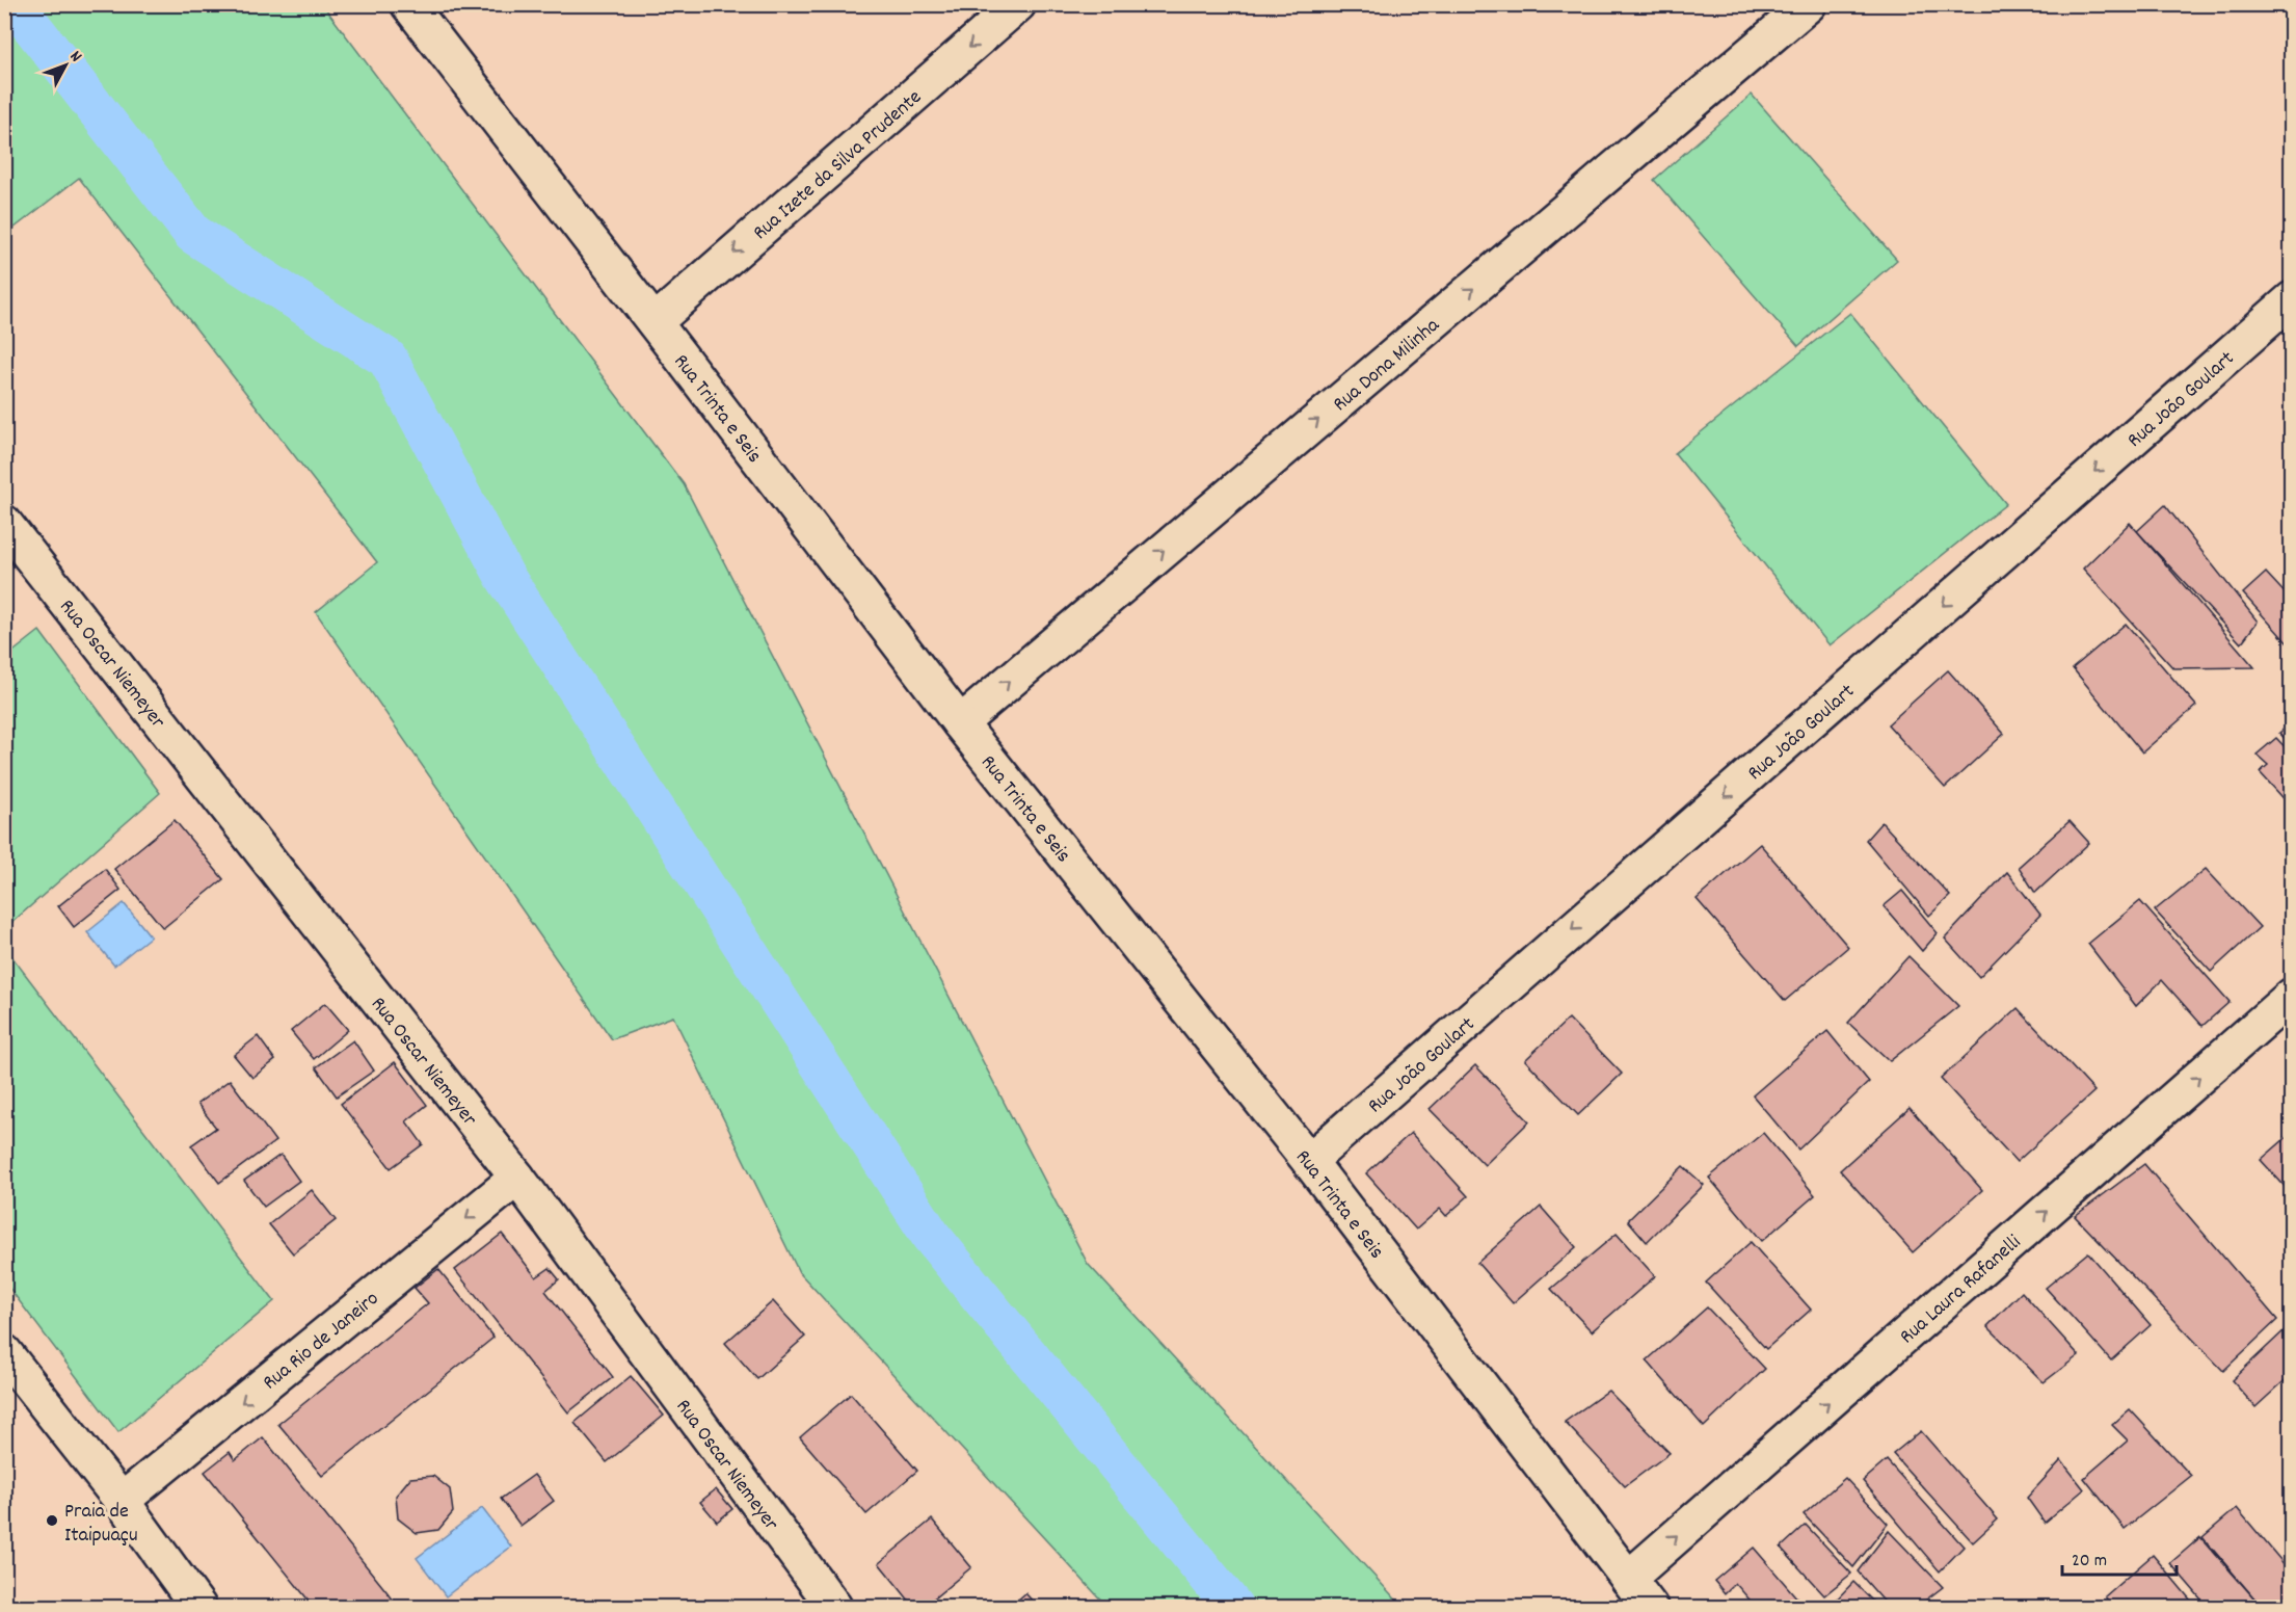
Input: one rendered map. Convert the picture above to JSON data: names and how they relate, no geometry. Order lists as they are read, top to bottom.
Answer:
{
  "streets": {
    "street": [
      "Rua Izete da Silva Prudente",
      "Rua Dona Milinha",
      "Rua João Goulart",
      "Rua Trinta e Seis",
      "Rua Oscar Niemeyer",
      "Rua Laura Rafanelli",
      "Rua Rio de Janeiro"
    ]
  },
  "crossings": [
    ["Rua Izete da Silva Prudente", "Rua Trinta e Seis"],
    ["Rua Dona Milinha", "Rua Trinta e Seis"],
    ["Rua João Goulart", "Rua Trinta e Seis"],
    ["Rua Trinta e Seis", "Rua Laura Rafanelli"],
    ["Rua Oscar Niemeyer", "Rua Rio de Janeiro"]
  ],
  "one_way": [
    "Rua Izete da Silva Prudente",
    "Rua Dona Milinha",
    "Rua João Goulart",
    "Rua Laura Rafanelli",
    "Rua Rio de Janeiro"
  ],
  "places": ["Praia de Itaipuaçu"],
  "scale_bar": "20 m",
  "north": "top right"
}
